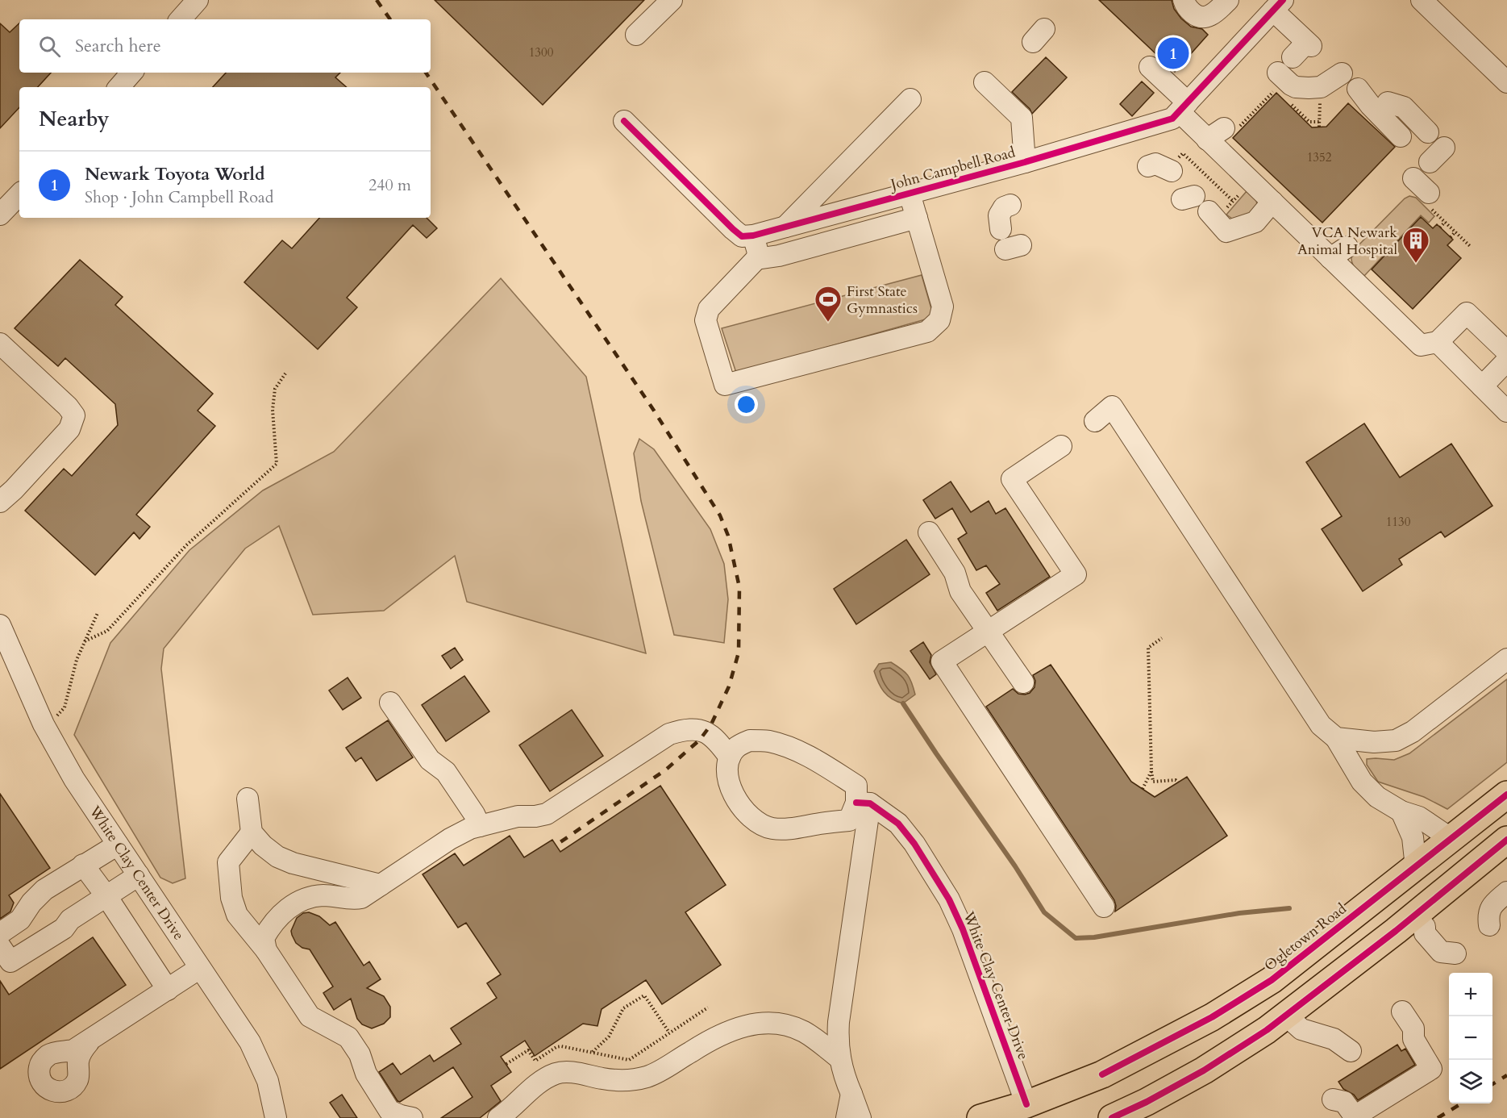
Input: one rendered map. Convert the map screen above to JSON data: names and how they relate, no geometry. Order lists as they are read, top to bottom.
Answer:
{
  "streets": {
    "main road": ["Ogletown Road"],
    "street": ["John Campbell Road", "White Clay Center Drive"]
  },
  "crossings": [
    ["White Clay Center Drive", "Ogletown Road"]
  ],
  "places": {
    "building": ["VCA Newark Animal Hospital"],
    "sports": ["First State Gymnastics"]
  },
  "house_numbers": ["1300", "1352", "1130"],
  "page": {
    "search": "Search here",
    "pins": "1",
    "heading": "Nearby",
    "list": [
      {
        "mark": "1",
        "name": "Newark Toyota World",
        "note": "Shop · John Campbell Road",
        "value": "240 m"
      }
    ],
    "map_buttons": ["+", "−"]
  }
}
